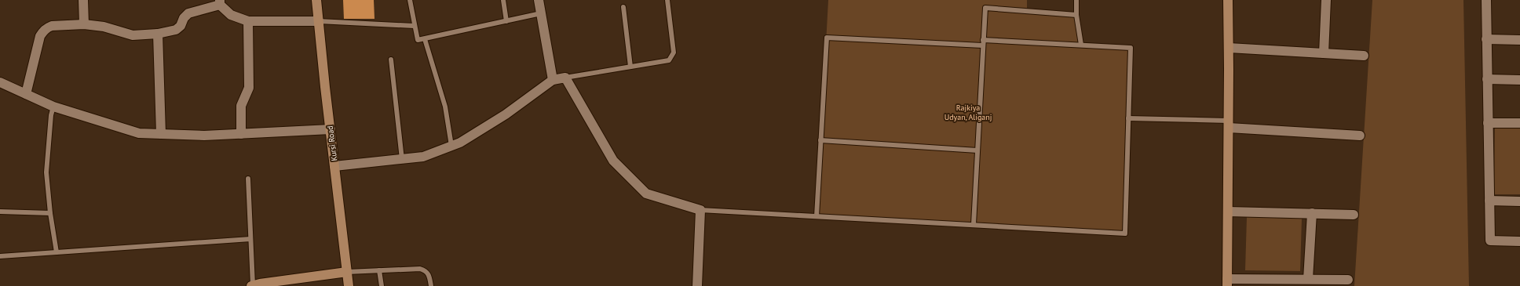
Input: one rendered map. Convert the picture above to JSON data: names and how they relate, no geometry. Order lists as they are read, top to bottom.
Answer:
{
  "streets": {
    "street": ["Kursi Road"]
  },
  "parks": ["Rajkiya Udyan, Aliganj"]
}
